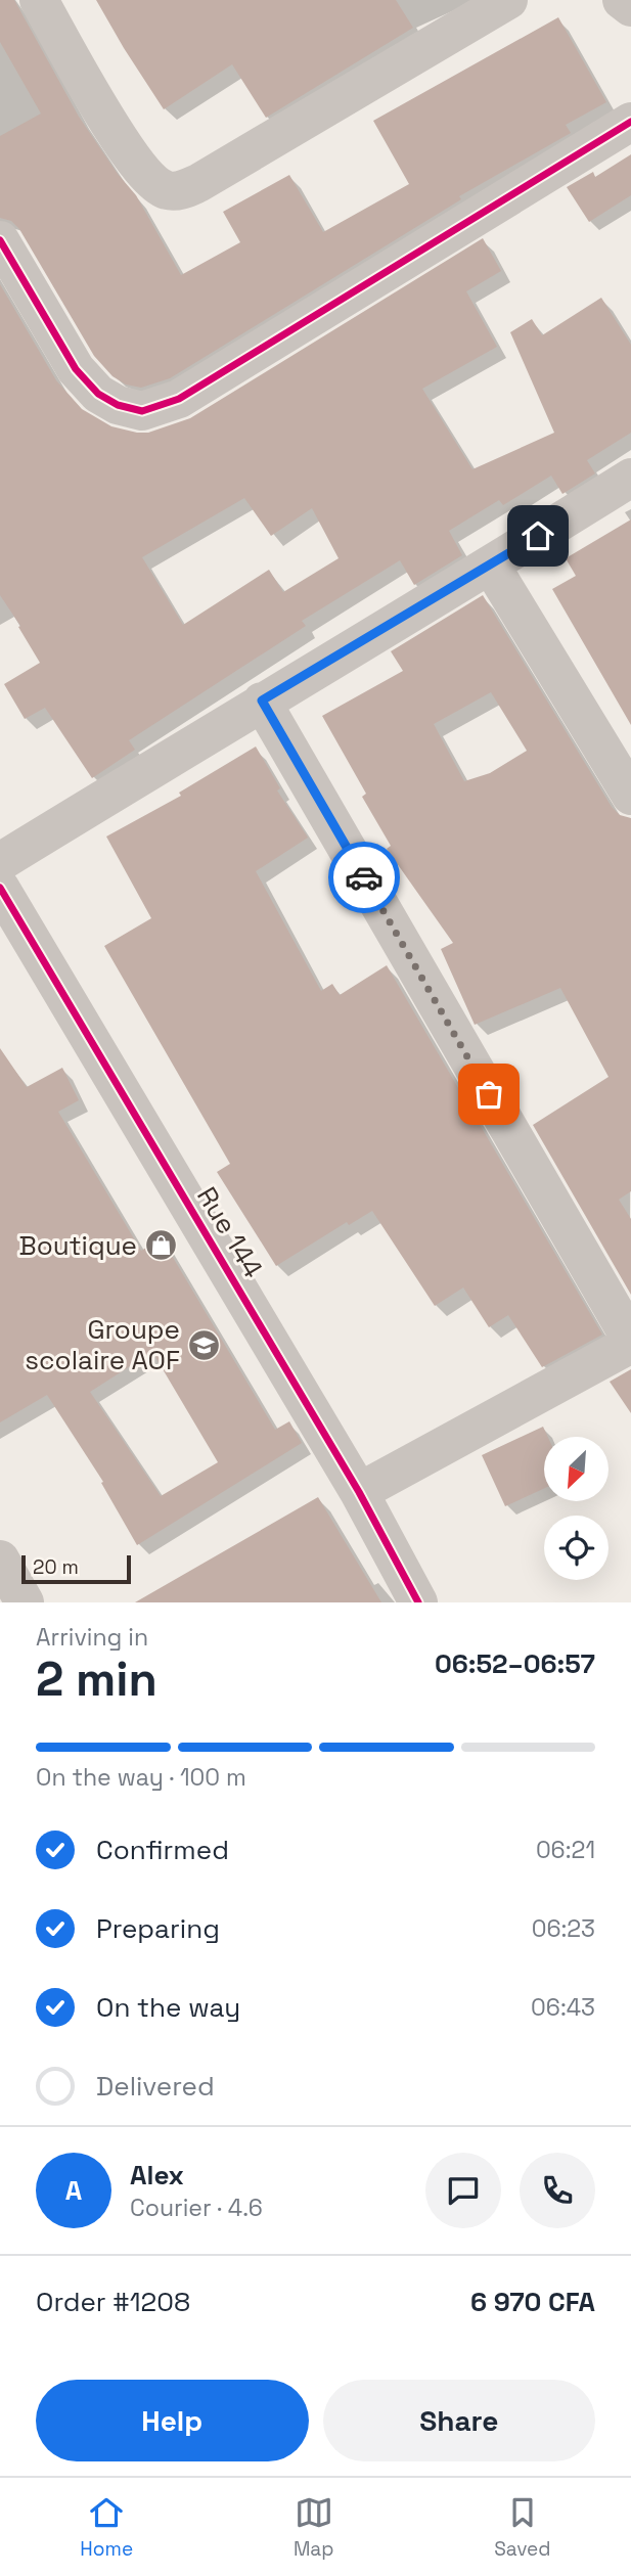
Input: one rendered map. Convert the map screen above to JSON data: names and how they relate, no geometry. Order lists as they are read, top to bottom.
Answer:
{
  "streets": {
    "street": ["Rue 144"]
  },
  "places": {
    "shop": ["Boutique"],
    "school or university": ["Groupe scolaire AOF"]
  },
  "scale_bar": "20 m",
  "north": "bottom left",
  "page": {
    "scale": "20 m",
    "heading": ["2 min", "Arriving in", "06:52–06:57"],
    "panel": [
      "Alex",
      "Courier · 4.6",
      "Order #1208",
      "6 970 CFA"
    ],
    "bar": "On the way · 100 m",
    "list": [
      ["Confirmed", "06:21"],
      ["Preparing", "06:23"],
      ["On the way", "06:43"],
      "Delivered"
    ],
    "round": "A",
    "buttons": ["Help", "Share"],
    "tabs": ["Home", "Map", "Saved"]
  }
}
